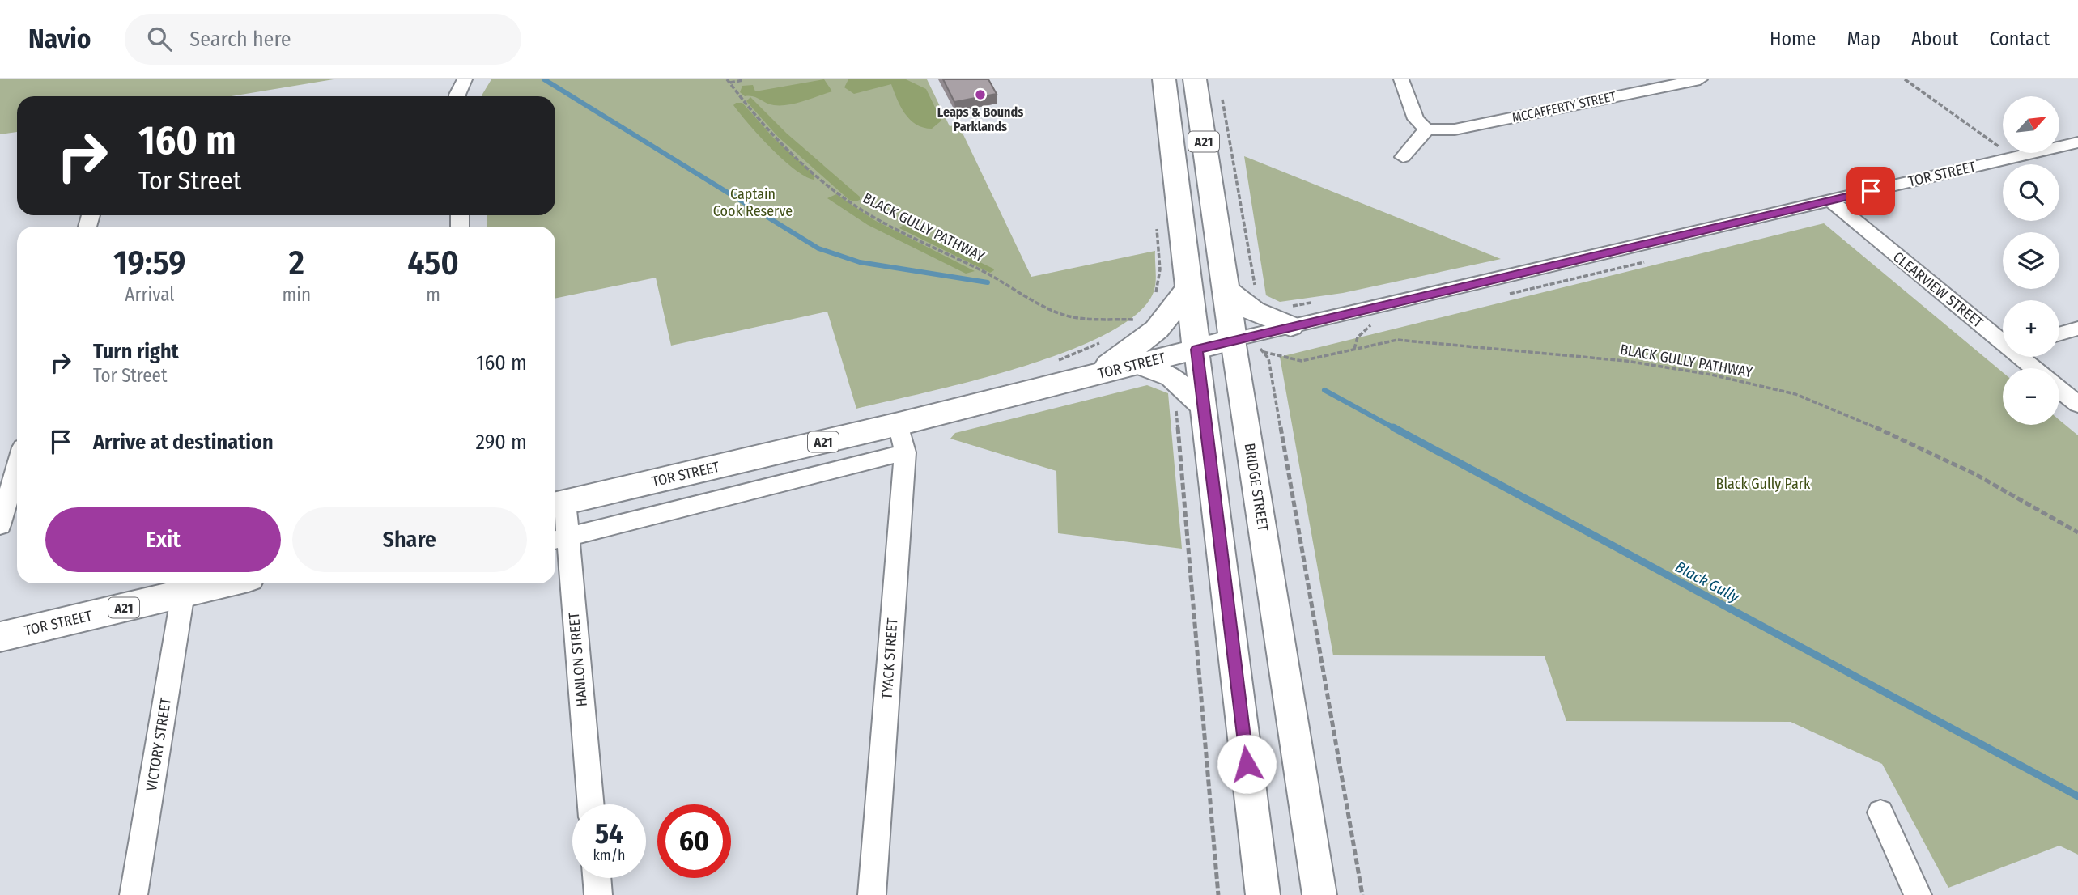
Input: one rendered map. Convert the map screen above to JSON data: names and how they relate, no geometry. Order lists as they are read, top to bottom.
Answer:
{
  "streets": {
    "highway": ["A21", "TOR STREET", "BRIDGE STREET"],
    "street": [
      "MCCAFFERTY STREET",
      "CLEARVIEW STREET",
      "TYACK STREET",
      "HANLON STREET",
      "VICTORY STREET"
    ],
    "path": ["BLACK GULLY PATHWAY"]
  },
  "crossings": [
    ["A21", "TOR STREET"],
    ["TOR STREET", "CLEARVIEW STREET"],
    ["TOR STREET", "BRIDGE STREET"],
    ["TOR STREET", "TYACK STREET"],
    ["TOR STREET", "HANLON STREET"],
    ["TOR STREET", "VICTORY STREET"]
  ],
  "water": ["Black Gully"],
  "parks": ["Captain Cook Reserve", "Black Gully Park"],
  "places": ["Leaps & Bounds Parklands"],
  "north": "top right",
  "page": {
    "header": "Navio",
    "search": "Search here",
    "nav": [
      "Home",
      "Map",
      "About",
      "Contact"
    ],
    "map_buttons": ["+", "−"],
    "turn": ["160 m", "Tor Street"],
    "eta": [
      "19:59",
      "Arrival",
      "2",
      "min",
      "450",
      "m"
    ],
    "list": [
      {
        "name": "Turn right",
        "note": "Tor Street",
        "value": "160 m"
      },
      {
        "name": "Arrive at destination",
        "value": "290 m"
      }
    ],
    "buttons": ["Exit", "Share"],
    "speed": "54 km/h",
    "limit": "60"
  }
}
